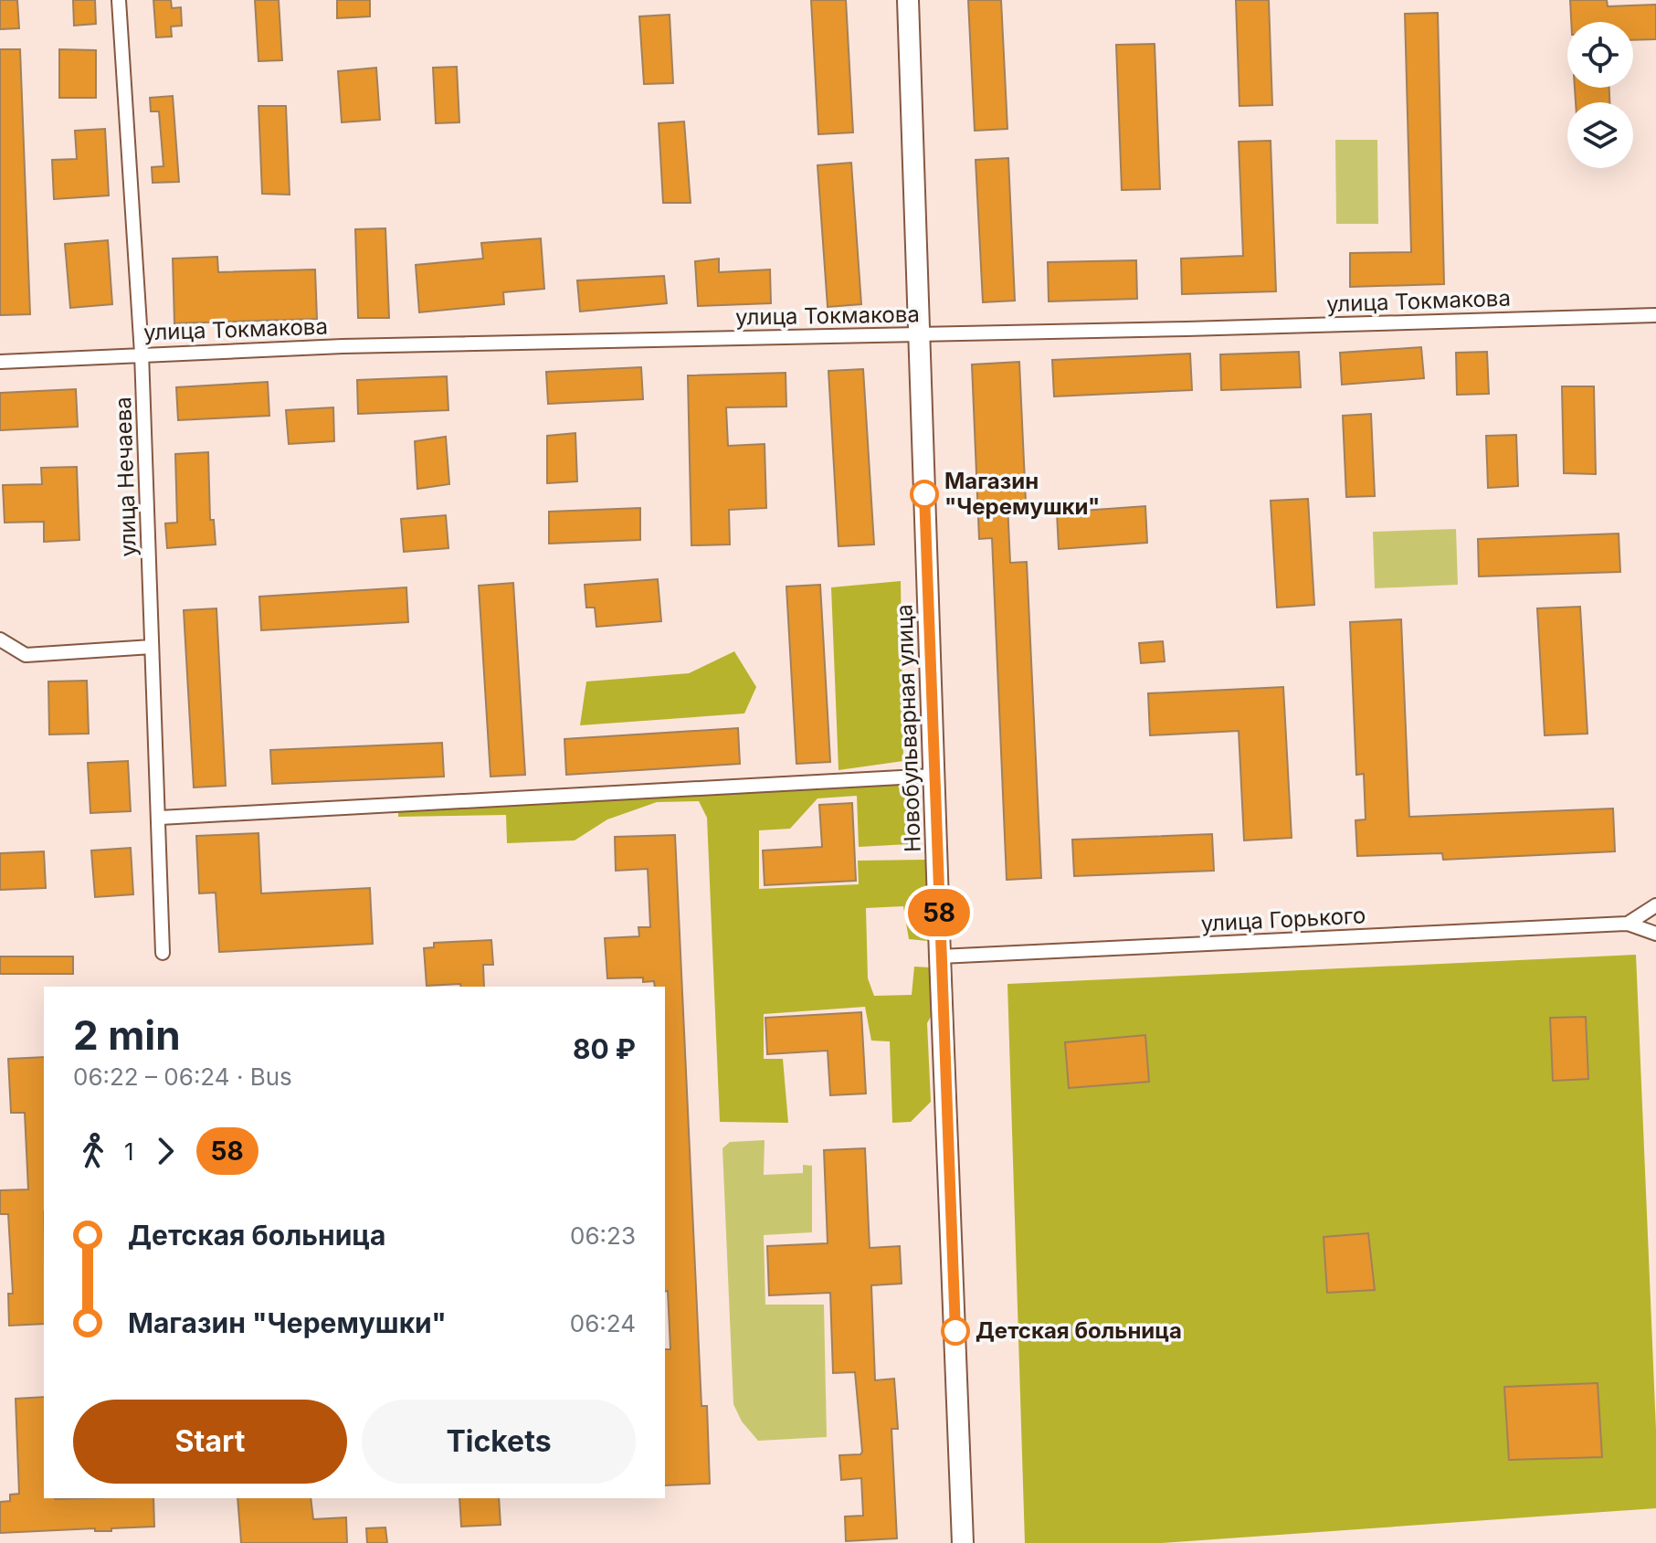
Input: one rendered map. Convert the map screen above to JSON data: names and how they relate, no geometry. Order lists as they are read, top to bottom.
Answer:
{
  "streets": {
    "street": [
      "улица Токмакова",
      "улица Нечаева",
      "Новобульварная улица",
      "улица Горького"
    ]
  },
  "crossings": [
    ["улица Токмакова", "улица Нечаева"],
    ["улица Токмакова", "Новобульварная улица"],
    ["Новобульварная улица", "улица Горького"]
  ],
  "places": ["Магазин \"Черемушки\"", "Детская больница"],
  "lines": ["bus line 58"],
  "page": {
    "on_map": "58",
    "heading": ["2 min", "06:22 – 06:24 · Bus", "80 ₽"],
    "legs": ["1", "58"],
    "list": [
      {
        "name": "Детская больница",
        "value": "06:23"
      },
      {
        "name": "Магазин \"Черемушки\"",
        "value": "06:24"
      }
    ],
    "buttons": ["Start", "Tickets"]
  }
}
